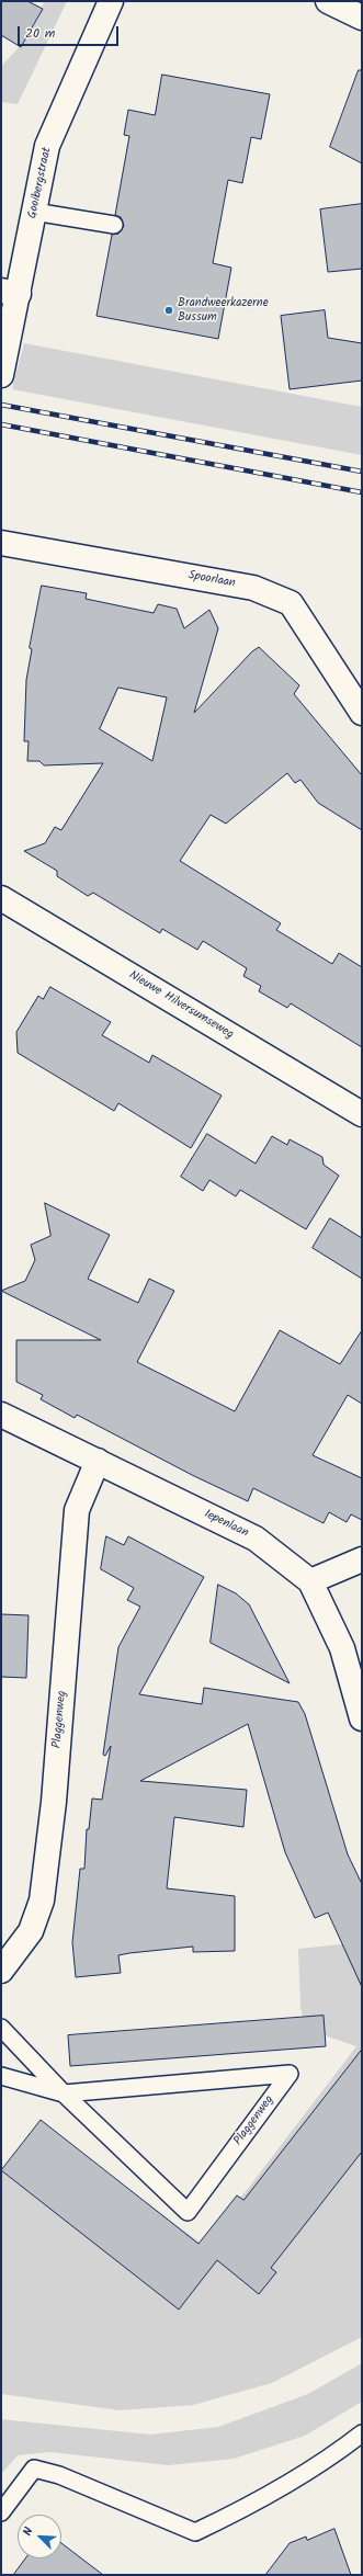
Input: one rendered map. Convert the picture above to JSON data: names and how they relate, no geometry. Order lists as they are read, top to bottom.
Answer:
{
  "streets": {
    "street": [
      "Gooibergstraat",
      "Spoorlaan",
      "Nieuwe Hilversumseweg",
      "Iepenlaan",
      "Plaggenweg"
    ]
  },
  "crossings": [
    ["Iepenlaan", "Plaggenweg"]
  ],
  "places": ["Brandweerkazerne Bussum"],
  "scale_bar": "20 m",
  "north": "top left"
}
